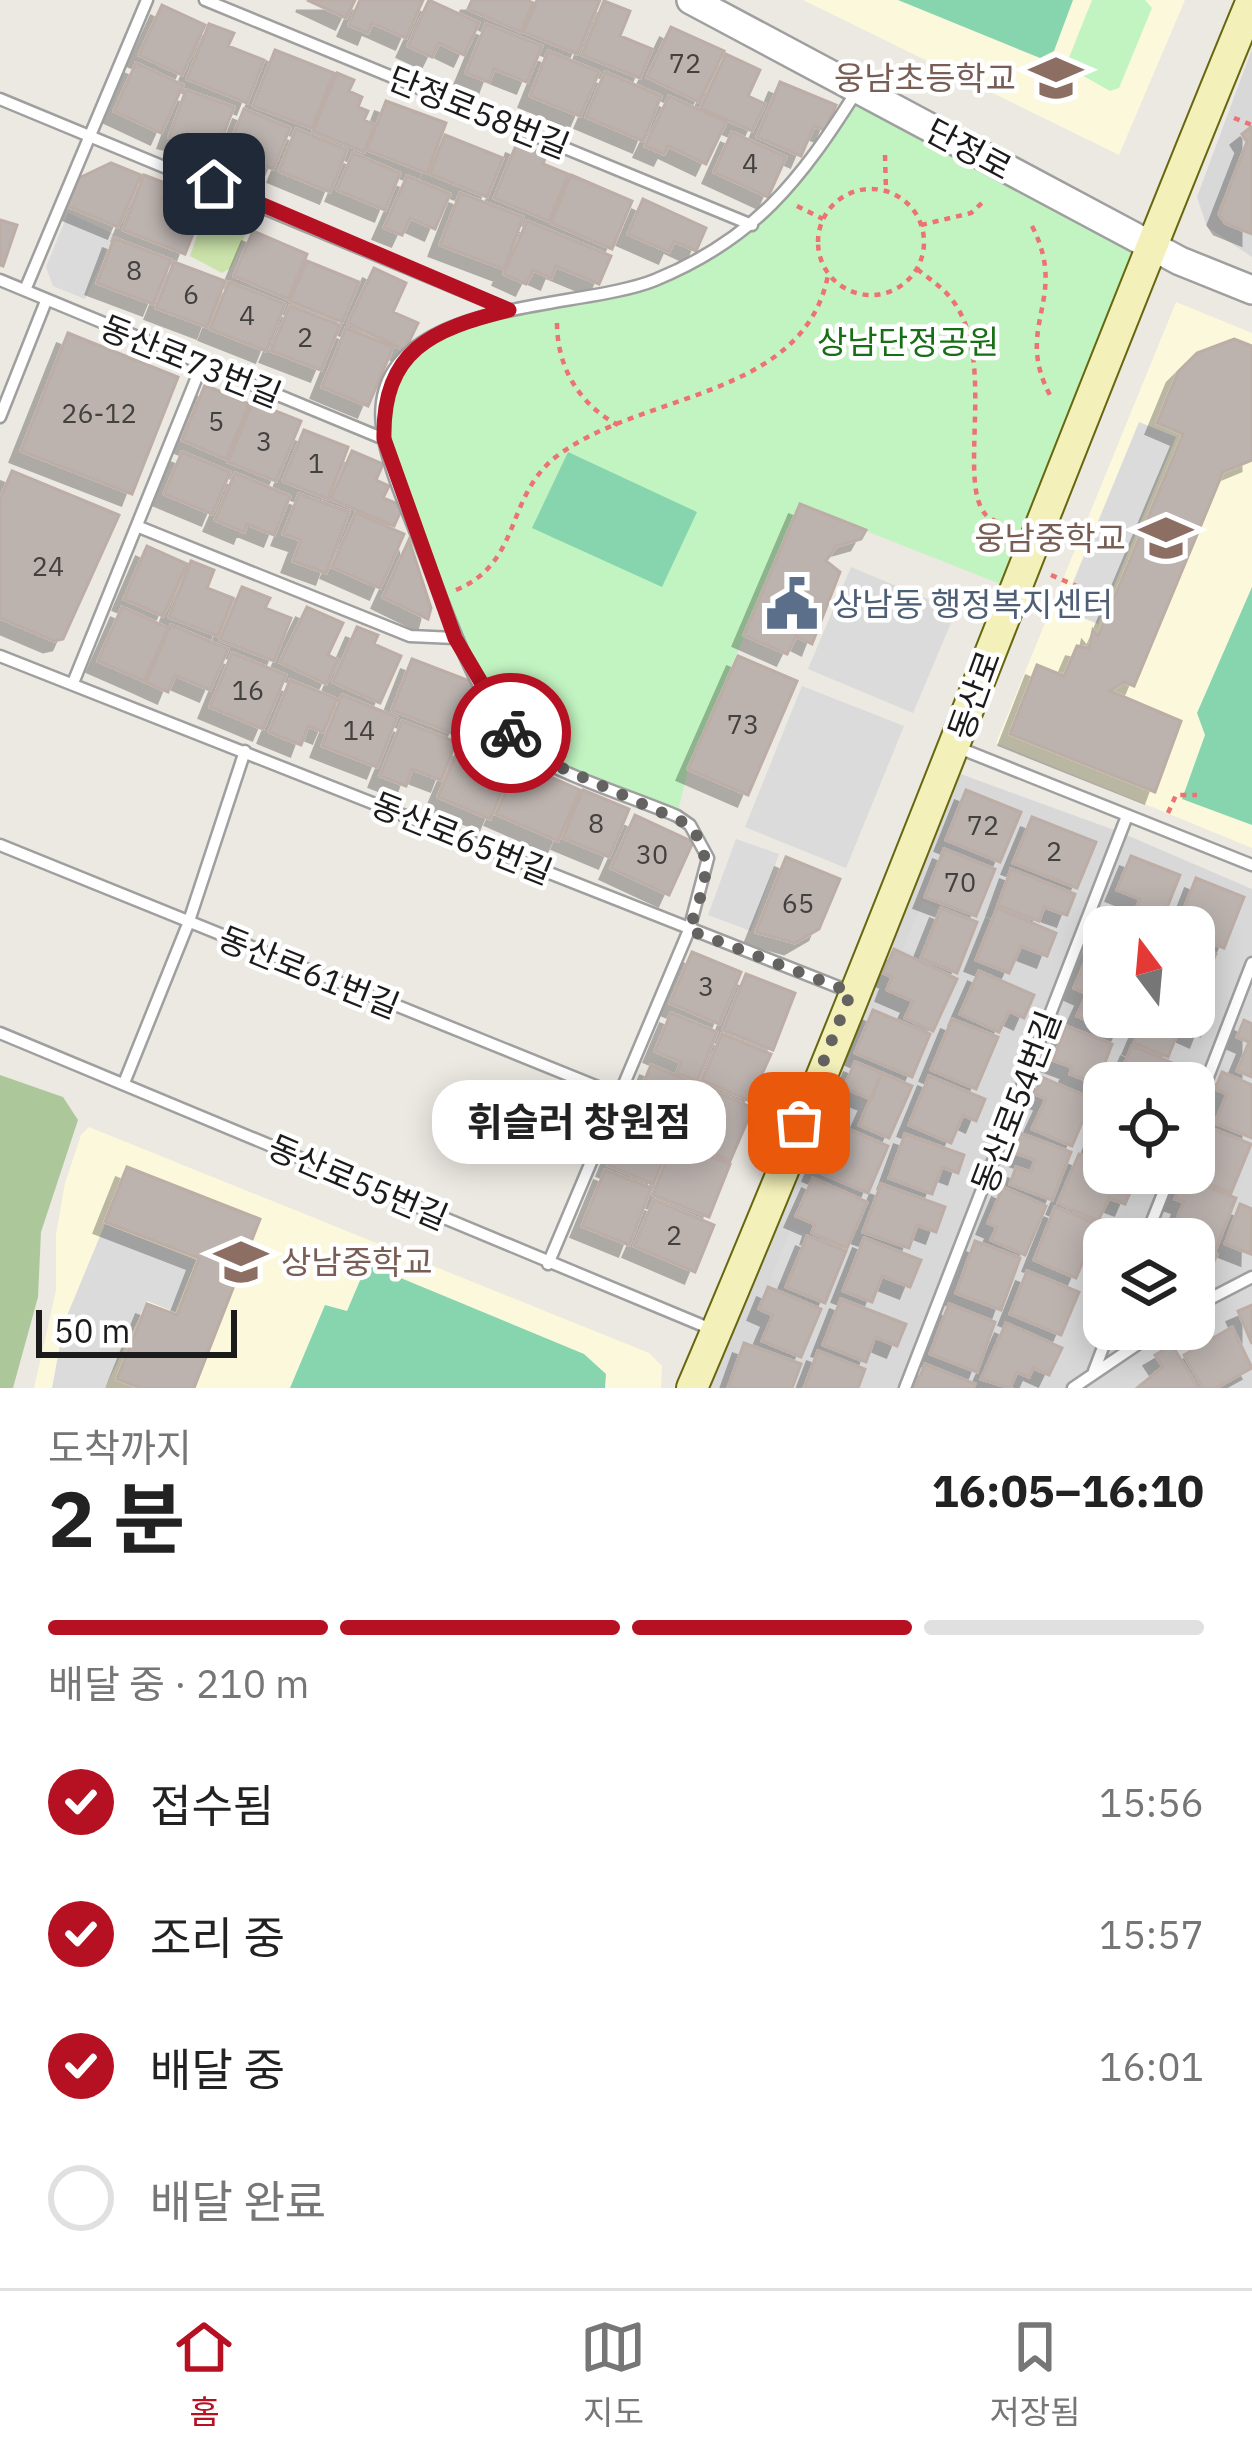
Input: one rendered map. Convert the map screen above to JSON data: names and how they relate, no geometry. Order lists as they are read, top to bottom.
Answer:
{
  "streets": {
    "main road": ["동산로"],
    "street": ["단정로"],
    "lane": [
      "단정로58번길",
      "동산로73번길",
      "동산로65번길",
      "동산로61번길",
      "동산로54번길",
      "동산로55번길"
    ]
  },
  "crossings": [
    ["단정로", "동산로"],
    ["동산로", "동산로65번길"],
    ["동산로", "동산로55번길"]
  ],
  "parks": ["상남단정공원"],
  "places": {
    "school or university": ["웅남초등학교", "웅남중학교", "상남중학교"],
    "public building": ["상남동 행정복지센터"],
    "other": ["휘슬러 창원점"]
  },
  "house_numbers": [
    "72",
    "4",
    "8",
    "6",
    "4",
    "2",
    "26-12",
    "5",
    "3",
    "1",
    "24",
    "16",
    "73",
    "14",
    "8",
    "72",
    "2",
    "30",
    "70",
    "65",
    "3",
    "2"
  ],
  "scale_bar": "50 m",
  "north": "top",
  "page": {
    "bubble": "휘슬러 창원점",
    "scale": "50 m",
    "heading": ["2 분", "도착까지", "16:05–16:10"],
    "bar": "배달 중 · 210 m",
    "list": [
      ["접수됨", "15:56"],
      ["조리 중", "15:57"],
      ["배달 중", "16:01"],
      "배달 완료"
    ],
    "tabs": ["홈", "지도", "저장됨"]
  }
}
